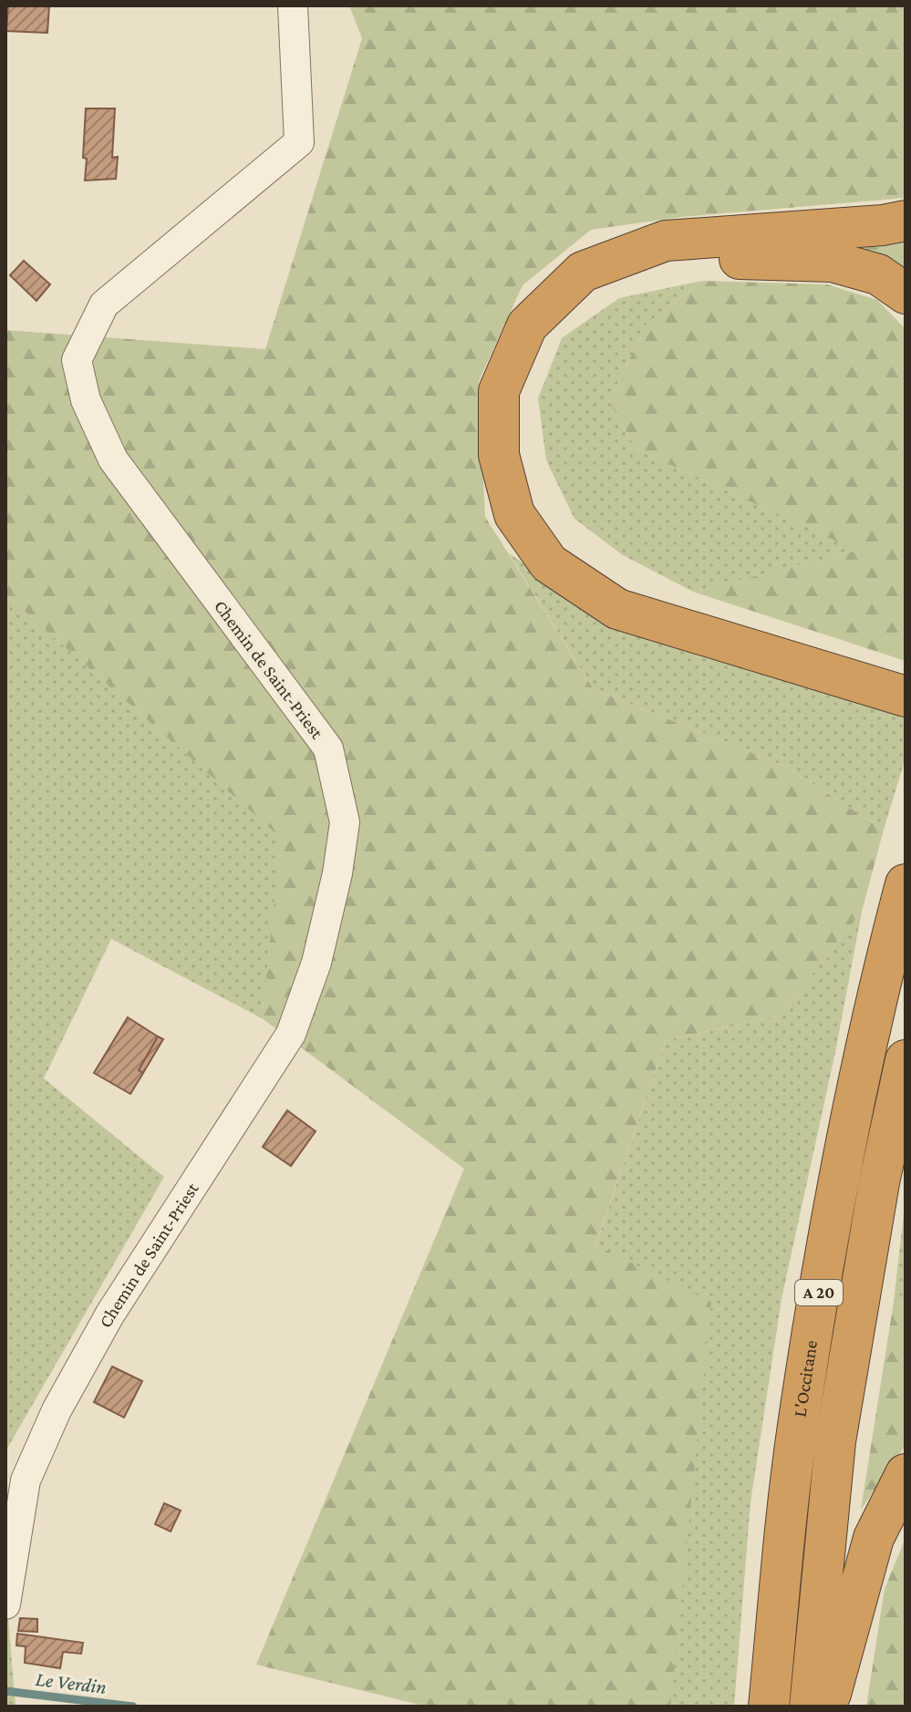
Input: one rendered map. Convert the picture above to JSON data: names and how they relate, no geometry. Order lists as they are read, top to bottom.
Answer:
{
  "streets": {
    "highway": ["A 20", "L'Occitane"],
    "street": ["Chemin de Saint-Priest"]
  },
  "water": ["Le Verdin"]
}
